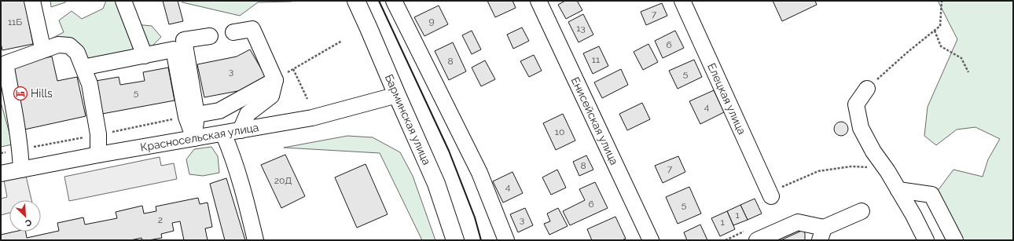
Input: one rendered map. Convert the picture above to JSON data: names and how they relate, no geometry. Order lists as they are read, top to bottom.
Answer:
{
  "streets": {
    "main road": ["Барминская улица"],
    "street": ["Елецкая улица", "Енисейская улица", "Красносельская улица"]
  },
  "crossings": [
    ["Барминская улица", "Красносельская улица"]
  ],
  "places": {
    "hotel": ["Hills"]
  },
  "house_numbers": [
    "7",
    "9",
    "11Б",
    "13",
    "6",
    "11",
    "8",
    "3",
    "5",
    "5",
    "4",
    "10",
    "8",
    "7",
    "20Д",
    "4",
    "6",
    "5",
    "1",
    "2",
    "3",
    "1"
  ],
  "north": "bottom right"
}
